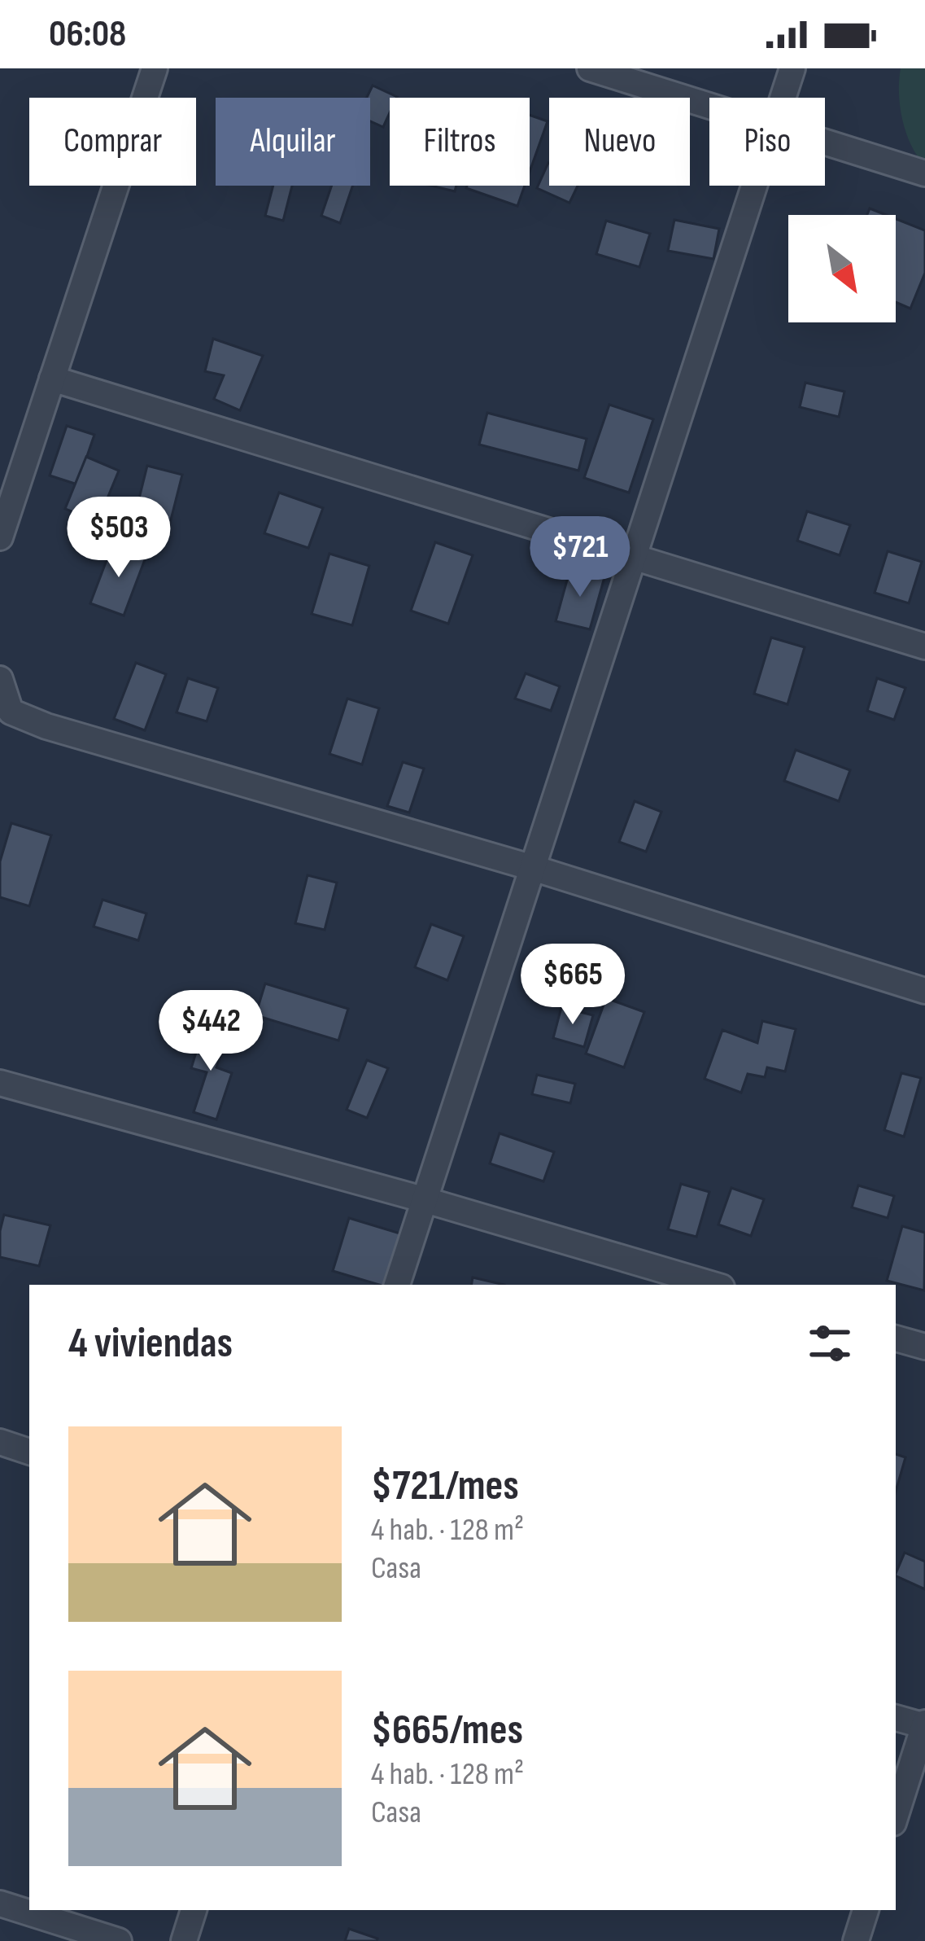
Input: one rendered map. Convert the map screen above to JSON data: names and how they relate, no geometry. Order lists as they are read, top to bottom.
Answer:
{
  "north": "bottom right",
  "page": {
    "status": "06:08",
    "chip": [
      "Comprar",
      "Alquilar",
      "Filtros",
      "Nuevo",
      "Piso"
    ],
    "price": [
      "$503",
      "$721",
      "$665",
      "$442"
    ],
    "heading": "4 viviendas",
    "list": [
      {
        "name": "$721/mes",
        "note": "4 hab. · 128 m² · Casa"
      },
      {
        "name": "$665/mes",
        "note": "4 hab. · 128 m² · Casa"
      }
    ]
  }
}
